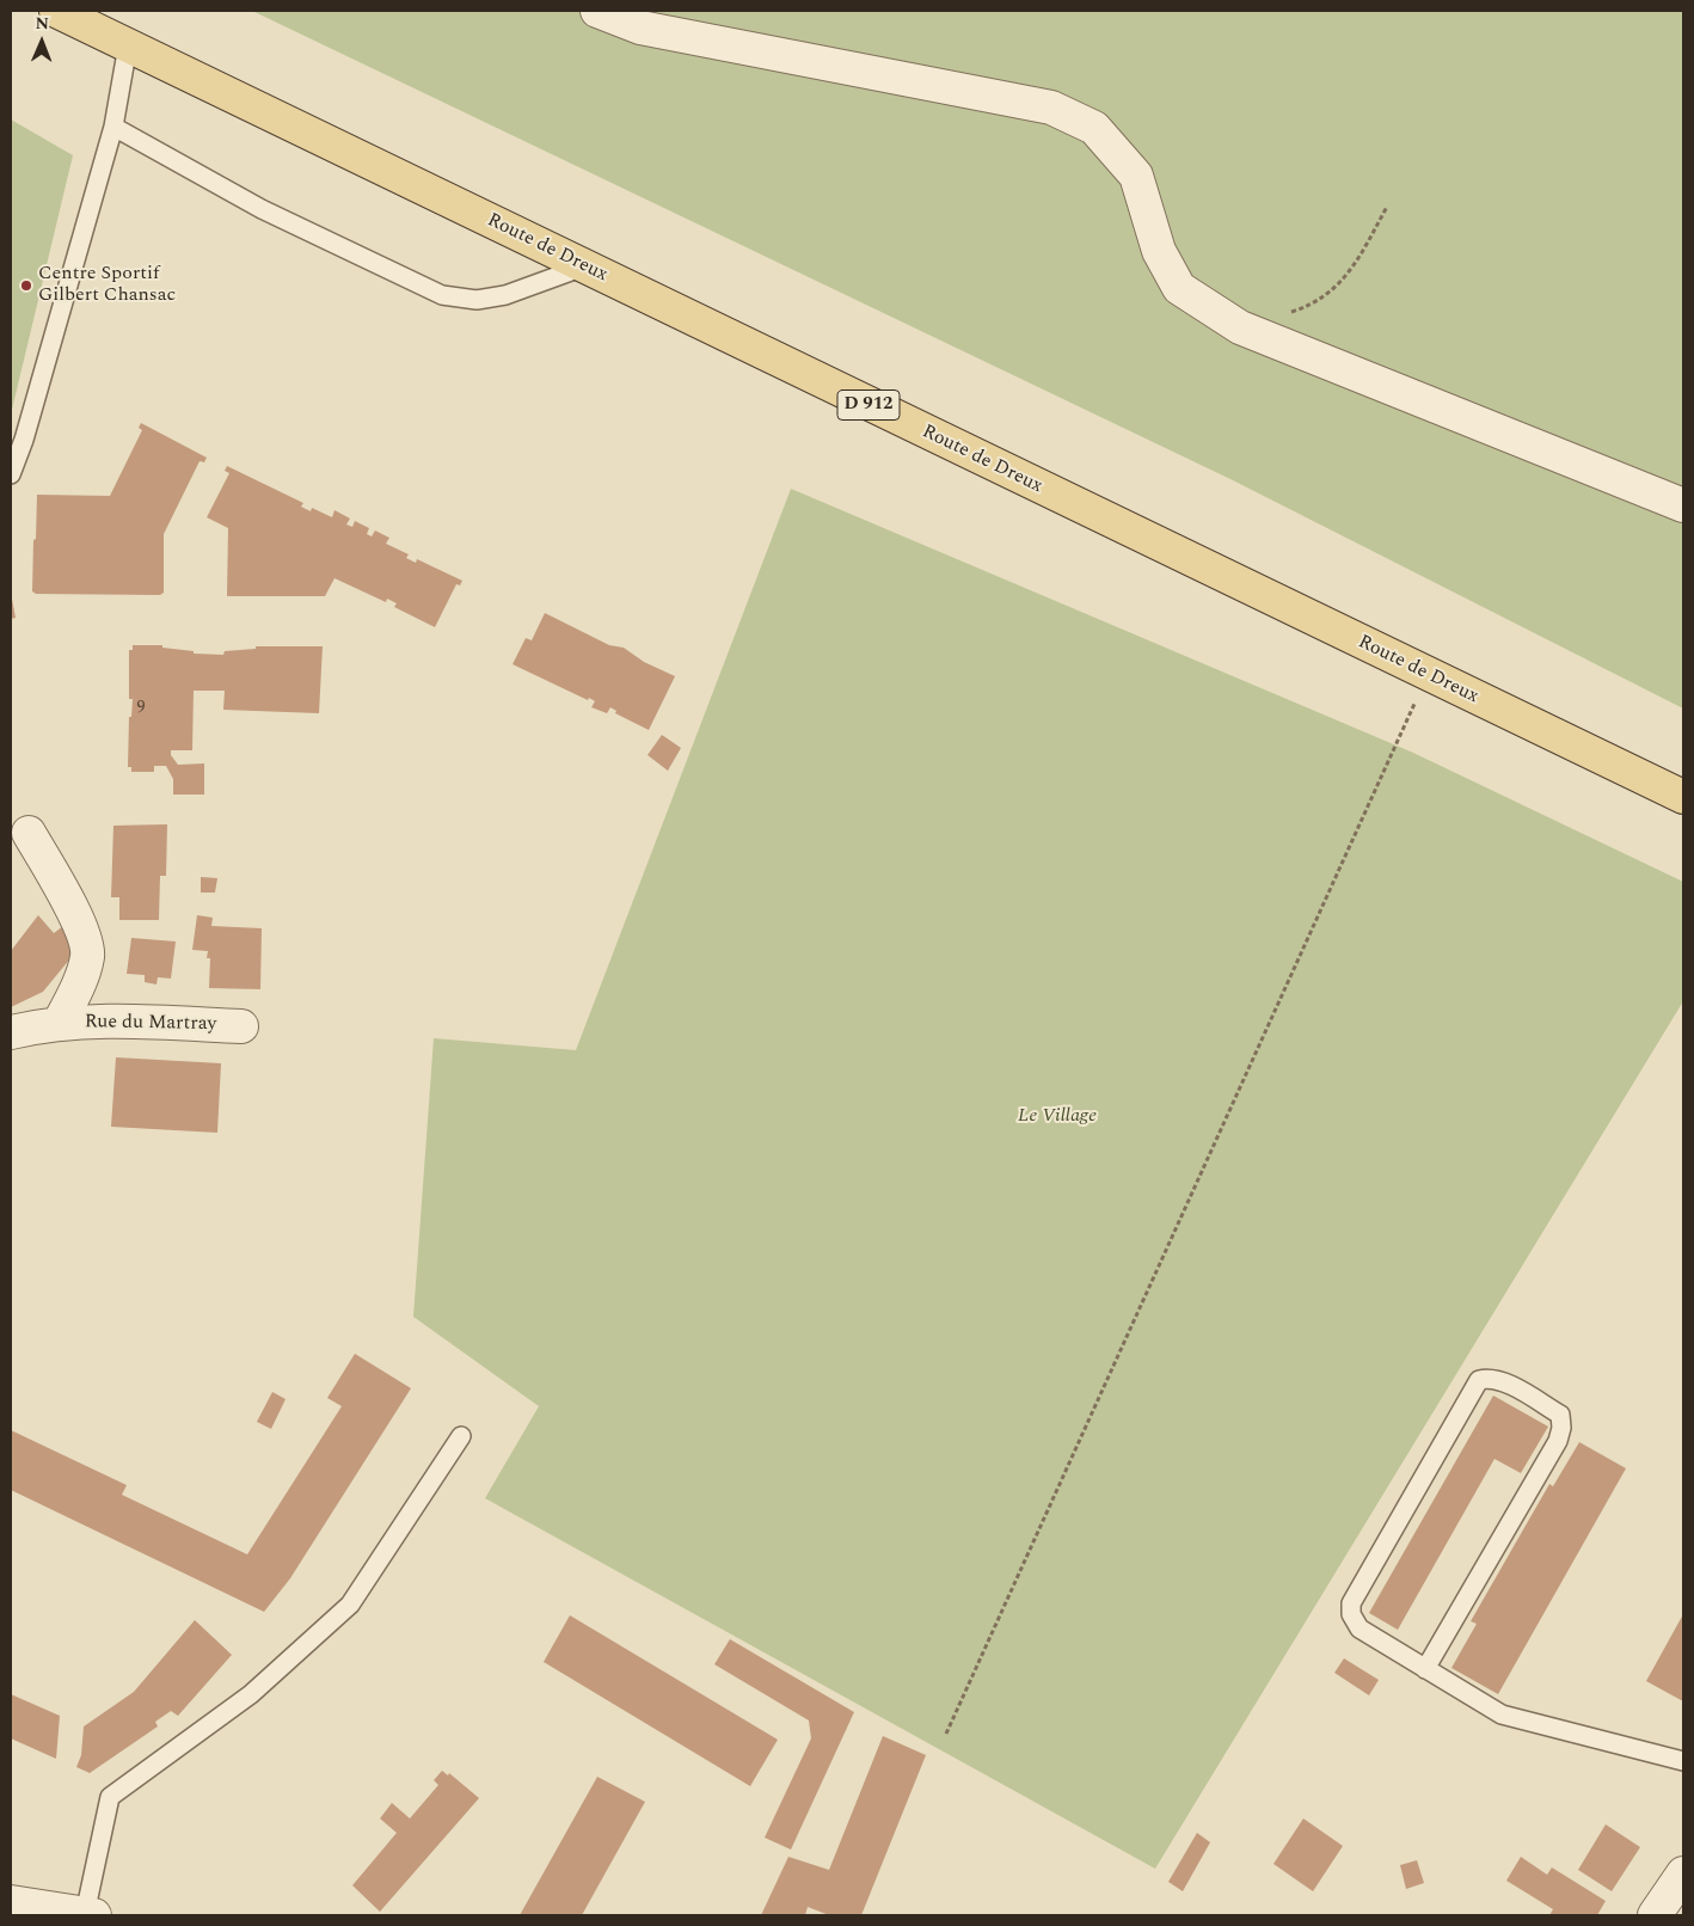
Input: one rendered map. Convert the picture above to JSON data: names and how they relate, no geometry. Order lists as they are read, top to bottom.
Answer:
{
  "streets": {
    "main road": ["Route de Dreux", "D 912"],
    "street": ["Rue du Martray"]
  },
  "parks": ["Le Village"],
  "places": ["Centre Sportif Gilbert Chansac"],
  "house_numbers": ["9"],
  "north": "top"
}
